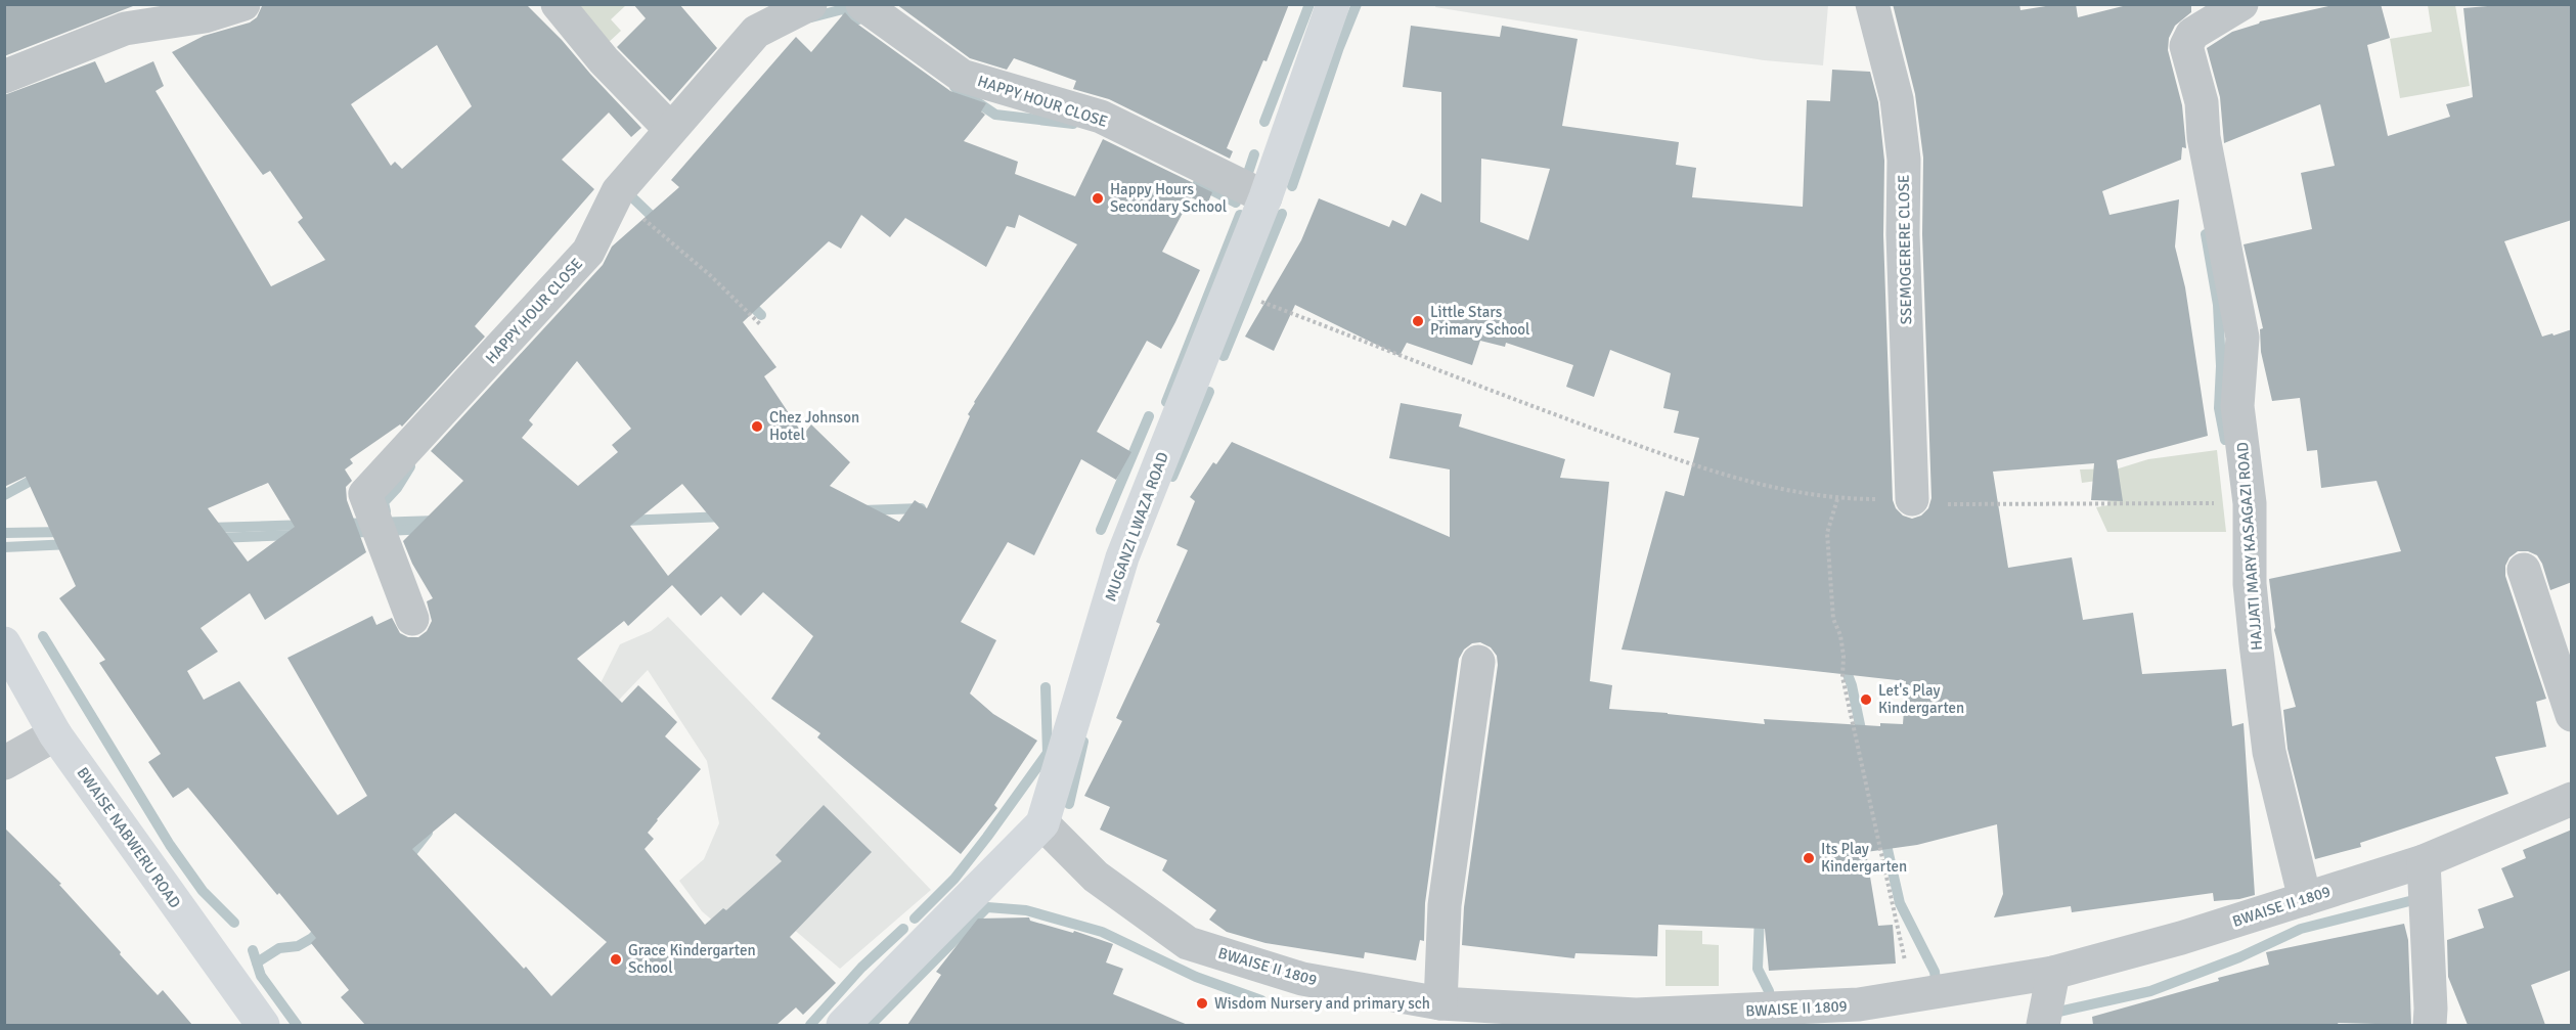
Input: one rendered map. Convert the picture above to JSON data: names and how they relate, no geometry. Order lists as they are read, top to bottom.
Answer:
{
  "streets": {
    "street": [
      "HAPPY HOUR CLOSE",
      "SSEMOGERERE CLOSE",
      "MUGANZI LWAZA ROAD",
      "HAJJATI MARY KASAGAZI ROAD",
      "BWAISE NABWERU ROAD",
      "BWAISE II 1809"
    ]
  },
  "crossings": [
    ["HAPPY HOUR CLOSE", "MUGANZI LWAZA ROAD"],
    ["MUGANZI LWAZA ROAD", "BWAISE II 1809"],
    ["HAJJATI MARY KASAGAZI ROAD", "BWAISE II 1809"]
  ],
  "places": [
    "Happy Hours Secondary School",
    "Little Stars Primary School",
    "Chez Johnson Hotel",
    "Let's Play Kindergarten",
    "Its Play Kindergarten",
    "Grace Kindergarten School",
    "Wisdom Nursery and primary sch"
  ]
}
